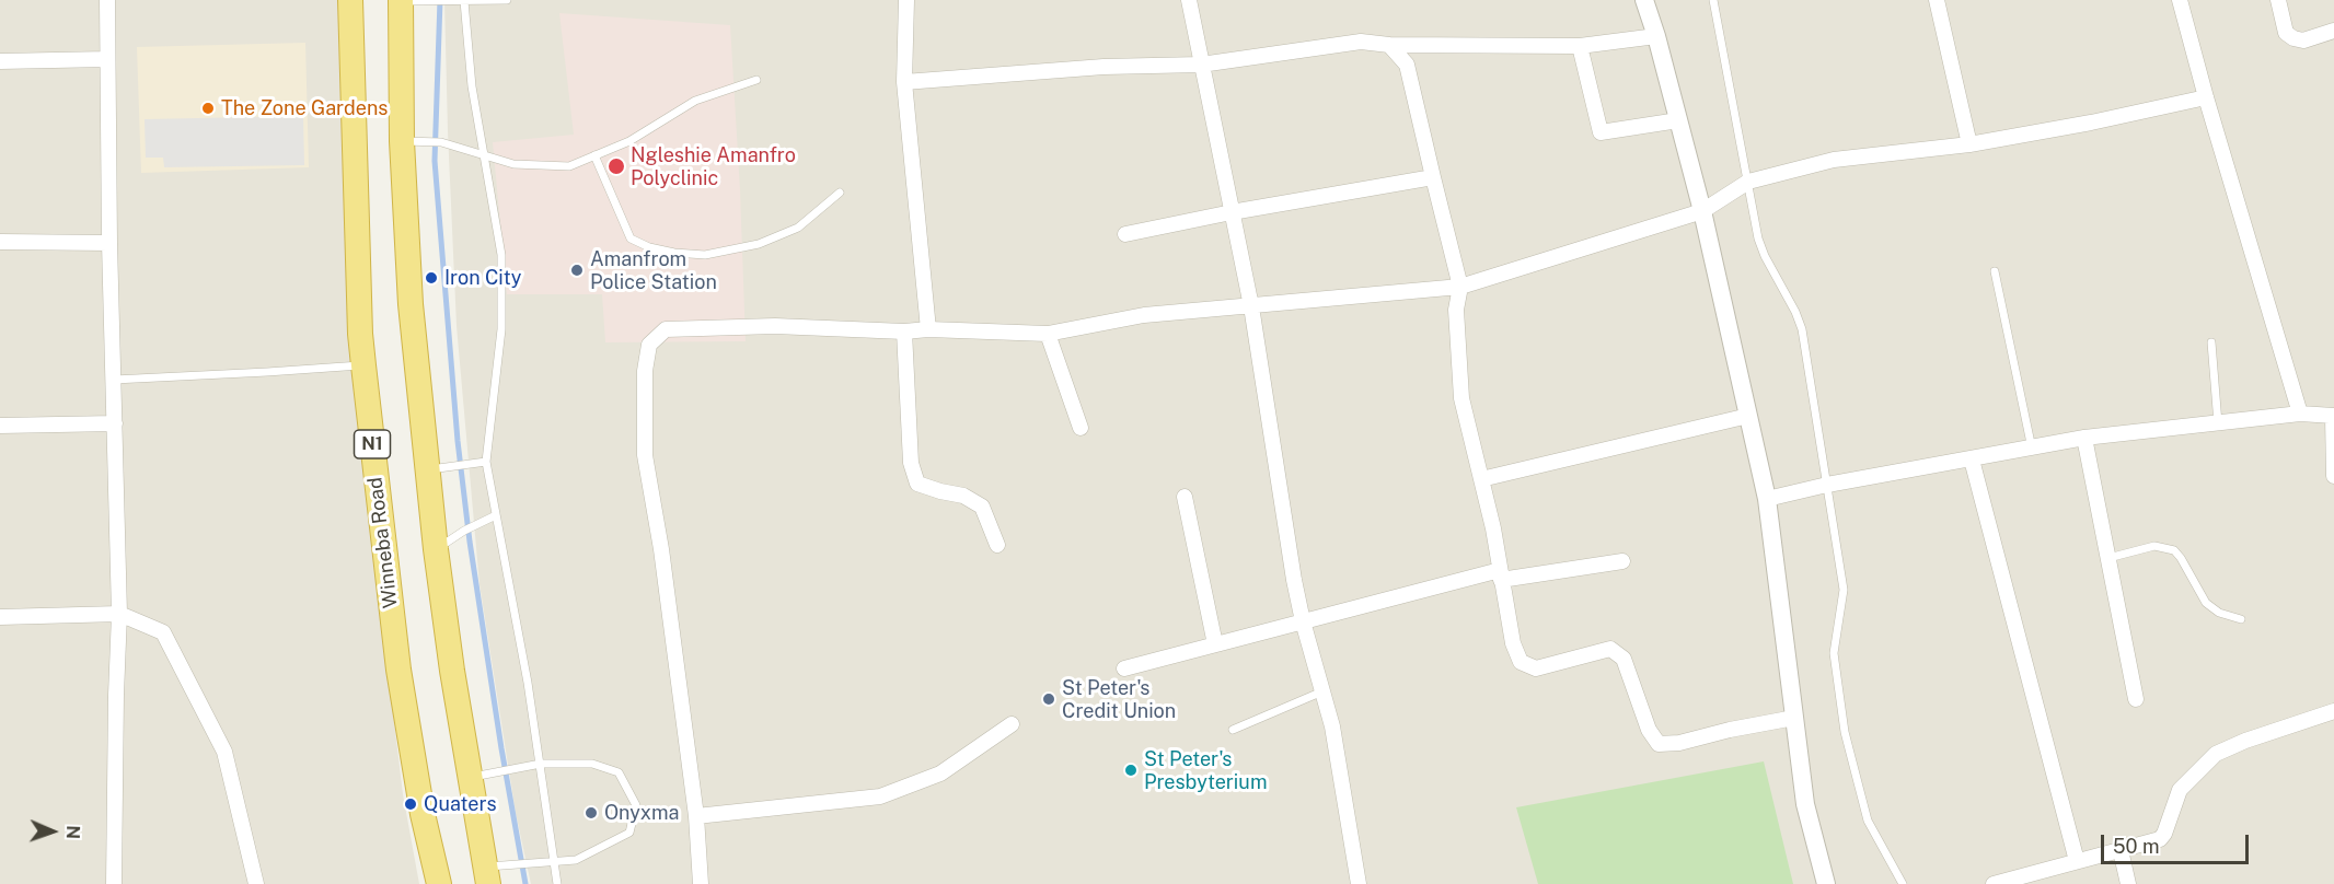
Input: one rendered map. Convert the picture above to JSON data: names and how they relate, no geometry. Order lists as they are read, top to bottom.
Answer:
{
  "streets": {
    "highway": ["N1", "Winneba Road"]
  },
  "places": [
    "The Zone Gardens",
    "Ngleshie Amanfro Polyclinic",
    "Amanfrom Police Station",
    "Iron City",
    "St Peter's Credit Union",
    "St Peter's Presbyterium",
    "Quaters",
    "Onyxma"
  ],
  "scale_bar": "50 m",
  "north": "right"
}
